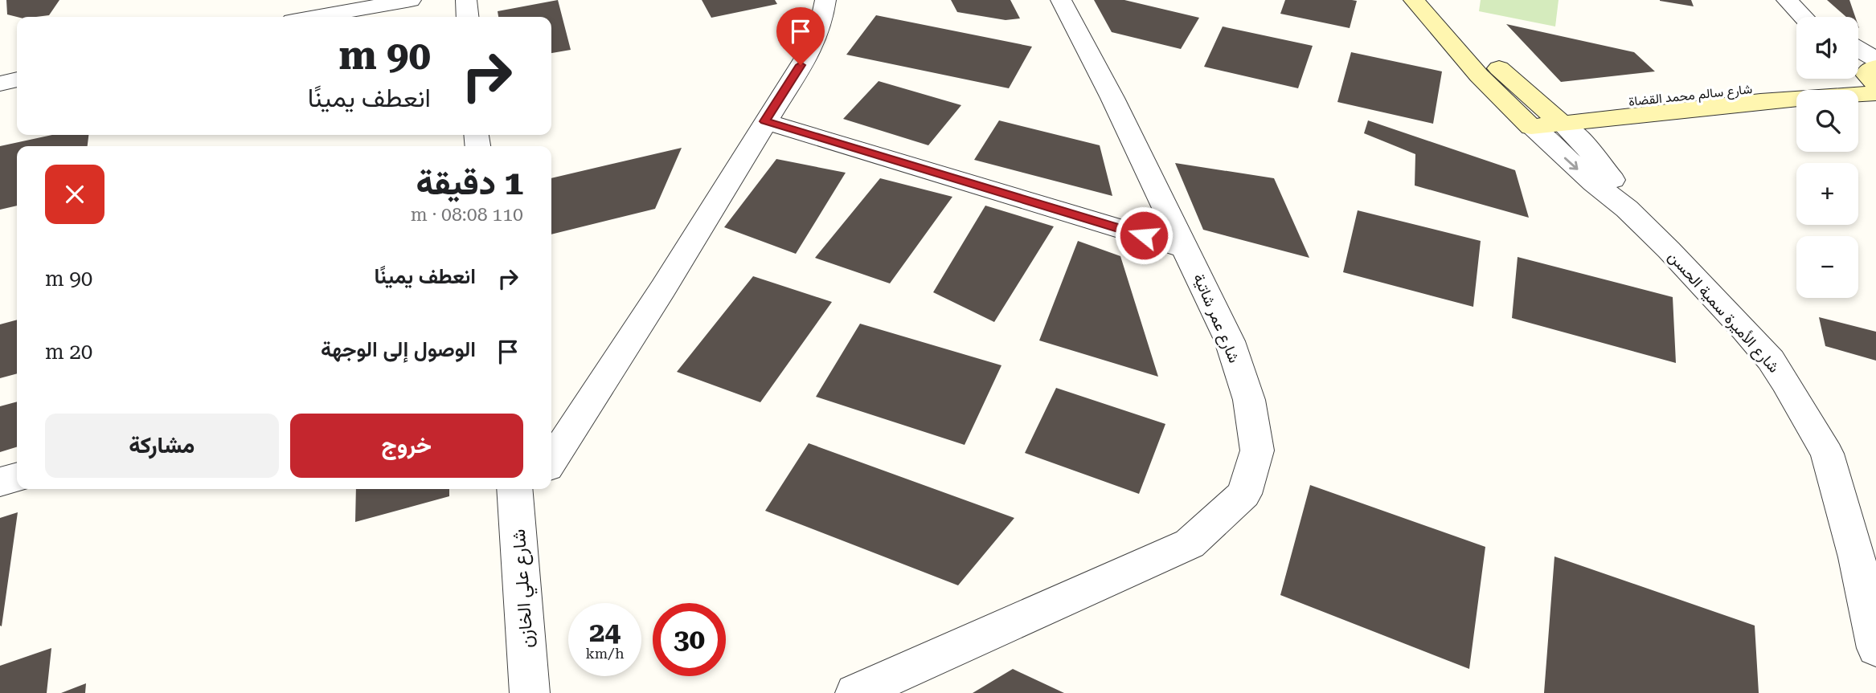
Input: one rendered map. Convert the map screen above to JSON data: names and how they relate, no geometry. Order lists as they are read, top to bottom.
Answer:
{
  "streets": {
    "street": [
      "شارع سالم محمد القضاة",
      "شارع الأميرة سمية الحسن",
      "شارع عمر شاتية",
      "شارع علي الخازن"
    ]
  },
  "crossings": [
    ["شارع سالم محمد القضاة", "شارع الأميرة سمية الحسن"]
  ],
  "page": {
    "map_buttons": ["+", "−"],
    "turn": ["90 m", "انعطف يمينًا"],
    "heading": ["1 دقيقة", "110 m · 08:08"],
    "list": [
      {
        "name": "انعطف يمينًا",
        "value": "90 m"
      },
      {
        "name": "الوصول إلى الوجهة",
        "value": "20 m"
      }
    ],
    "buttons": ["خروج", "مشاركة"],
    "speed": "24 km/h",
    "limit": "30"
  }
}
